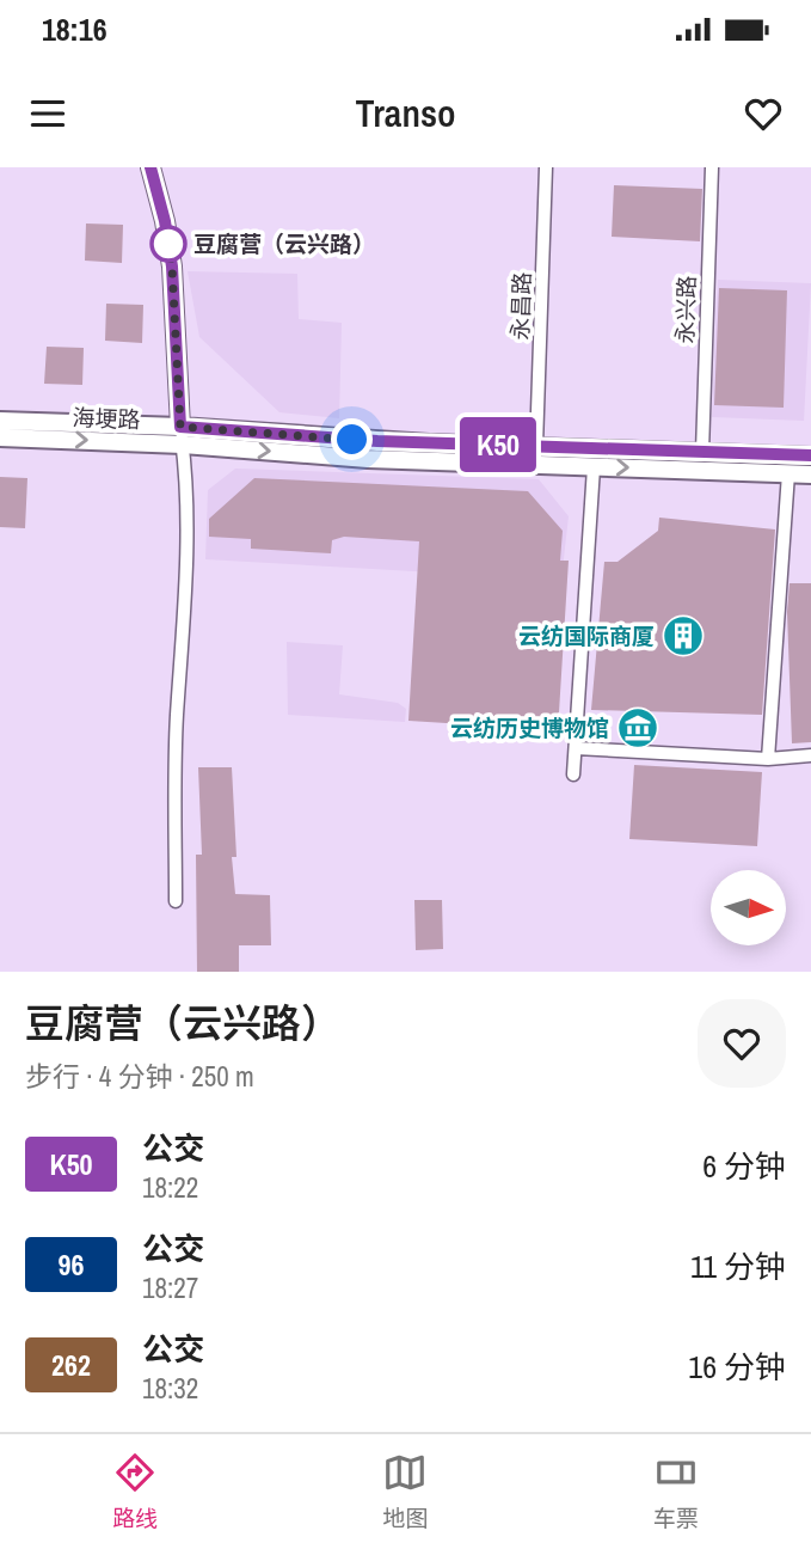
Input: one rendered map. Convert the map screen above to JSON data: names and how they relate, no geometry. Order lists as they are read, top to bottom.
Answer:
{
  "streets": {
    "main road": ["海埂路"],
    "street": ["永昌路", "永兴路"]
  },
  "crossings": [
    ["永昌路", "海埂路"],
    ["永兴路", "海埂路"]
  ],
  "places": {
    "other": ["豆腐营（云兴路）"],
    "building": ["云纺国际商厦"],
    "museum": ["云纺历史博物馆"]
  },
  "lines": ["bus line K50"],
  "north": "right",
  "page": {
    "status": "18:16",
    "header": "Transo",
    "on_map": "K50",
    "heading": ["豆腐营（云兴路）", "步行 · 4 分钟 · 250 m"],
    "list": [
      {
        "mark": "K50",
        "name": "公交",
        "note": "18:22",
        "value": "6 分钟"
      },
      {
        "mark": "96",
        "name": "公交",
        "note": "18:27",
        "value": "11 分钟"
      },
      {
        "mark": "262",
        "name": "公交",
        "note": "18:32",
        "value": "16 分钟"
      }
    ],
    "tabs": ["路线", "地图", "车票"]
  }
}
